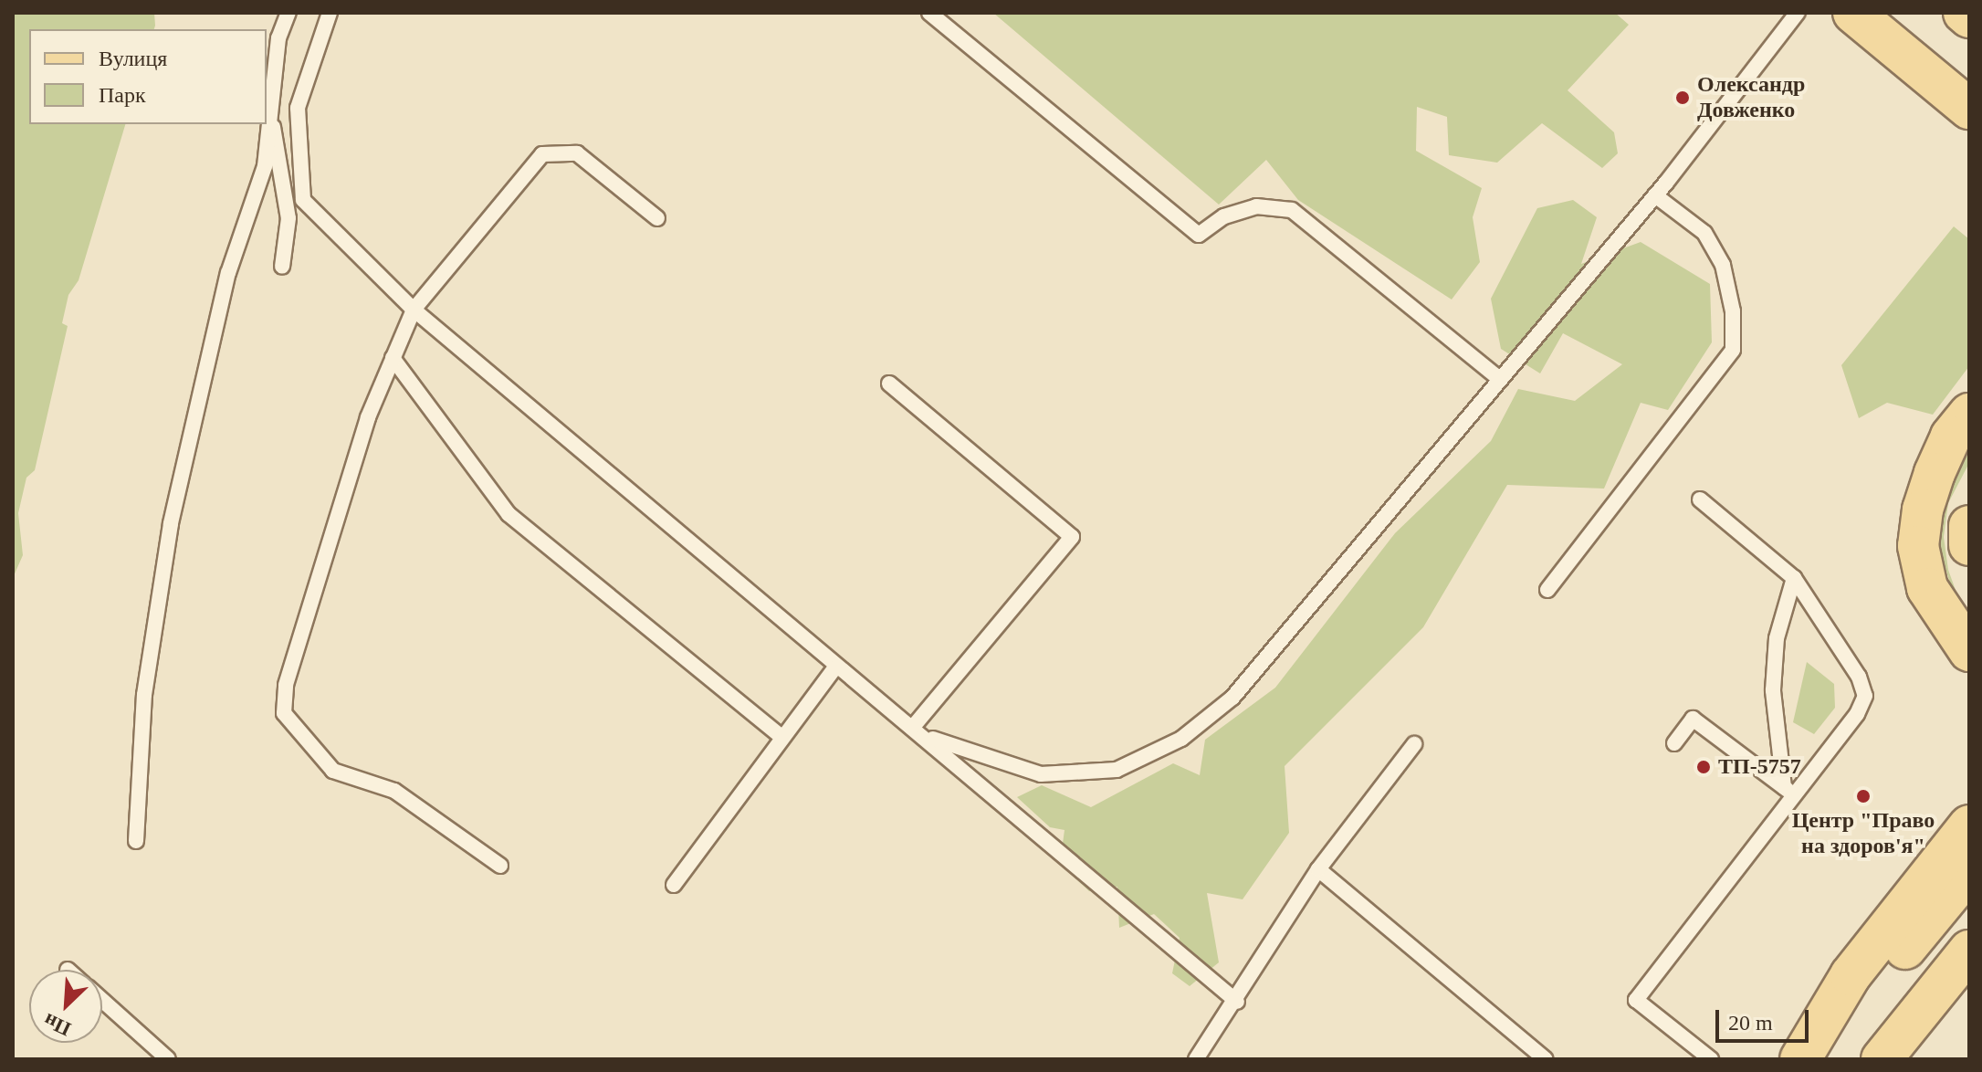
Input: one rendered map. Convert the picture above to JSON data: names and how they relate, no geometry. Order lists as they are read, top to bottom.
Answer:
{
  "places": ["Олександр Довженко", "ТП-5757", "Центр \"Право на здоров'я\""],
  "legend": ["Вулиця", "Парк"],
  "scale_bar": "20 m",
  "north": "bottom left"
}
